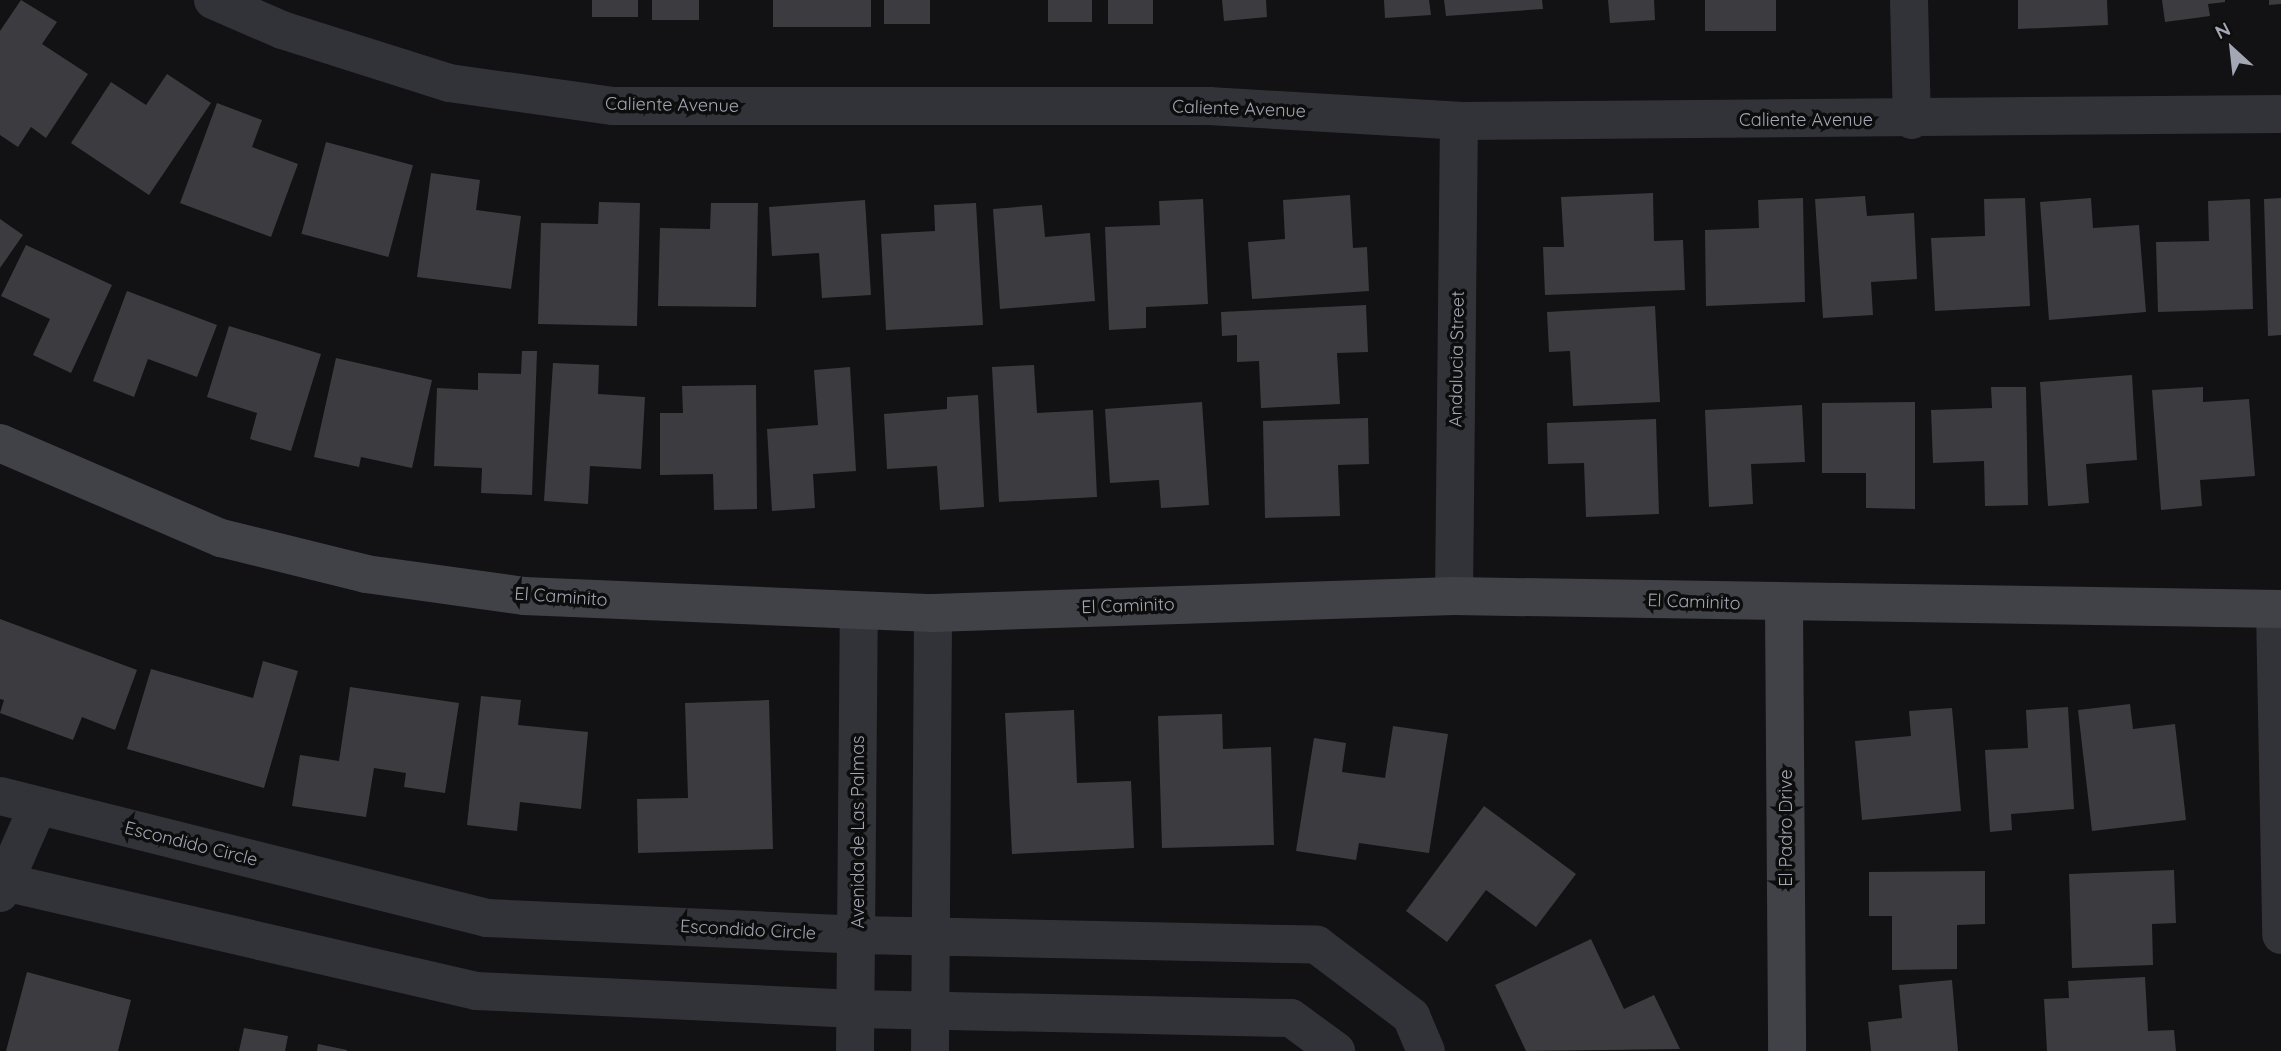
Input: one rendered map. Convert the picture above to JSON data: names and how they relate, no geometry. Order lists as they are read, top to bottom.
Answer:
{
  "streets": {
    "street": [
      "Caliente Avenue",
      "Andalucia Street",
      "El Caminito",
      "El Padro Drive",
      "Avenida de Las Palmas",
      "Escondido Circle"
    ]
  },
  "crossings": [
    ["Caliente Avenue", "Andalucia Street"],
    ["Andalucia Street", "El Caminito"],
    ["El Caminito", "El Padro Drive"],
    ["El Caminito", "Avenida de Las Palmas"],
    ["Avenida de Las Palmas", "Escondido Circle"]
  ],
  "north": "top left"
}
